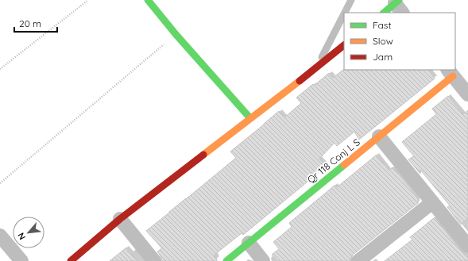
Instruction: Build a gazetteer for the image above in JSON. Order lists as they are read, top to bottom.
{
  "streets": {
    "street": ["Qr 118 Conj L S"]
  },
  "legend": ["Fast", "Slow", "Jam"],
  "scale_bar": "20 m",
  "north": "bottom left"
}
